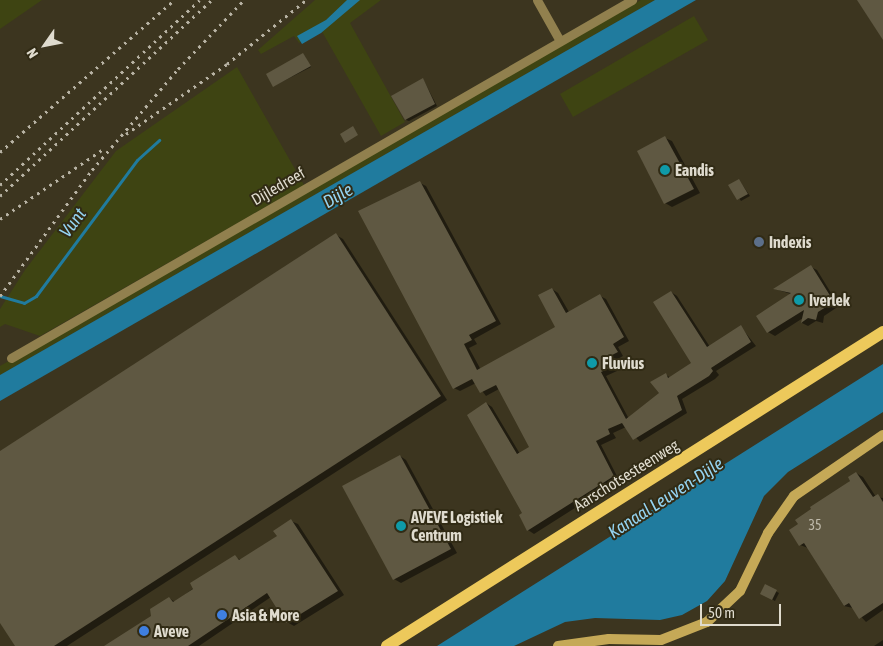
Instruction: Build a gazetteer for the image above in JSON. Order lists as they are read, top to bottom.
{
  "streets": {
    "main road": ["Aarschotsesteenweg"],
    "street": ["Dijledreef"]
  },
  "water": ["Dijle", "Vunt", "Kanaal Leuven-Dijle"],
  "places": [
    "Eandis",
    "Indexis",
    "Iverlek",
    "Fluvius",
    "AVEVE Logistiek Centrum",
    "Asia & More",
    "Aveve"
  ],
  "house_numbers": ["35"],
  "scale_bar": "50 m",
  "north": "bottom left"
}
